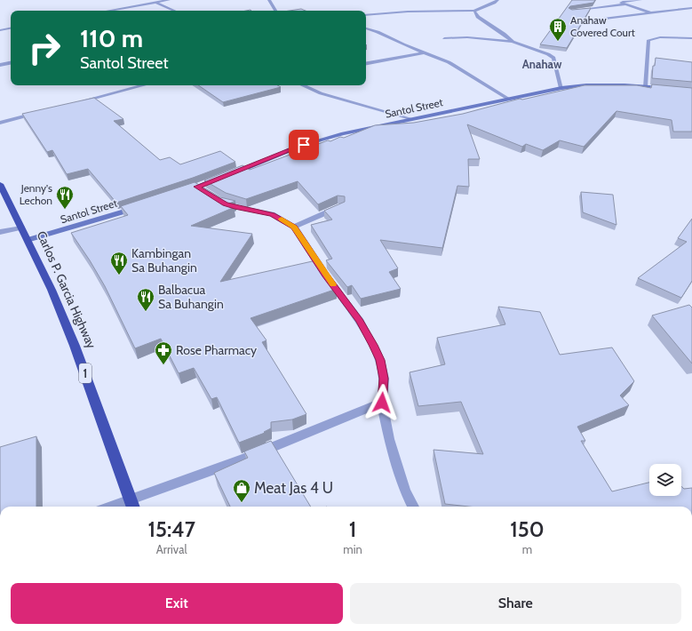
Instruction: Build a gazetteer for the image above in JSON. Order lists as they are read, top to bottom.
{
  "streets": {
    "highway": ["Carlos P. Garcia Highway", "1"],
    "main road": ["Santol Street"]
  },
  "crossings": [
    ["Santol Street", "Carlos P. Garcia Highway"]
  ],
  "districts": ["Anahaw"],
  "places": {
    "building": ["Anahaw Covered Court"],
    "restaurant": ["Jenny's Lechon", "Kambingan Sa Buhangin", "Balbacua Sa Buhangin"],
    "pharmacy": ["Rose Pharmacy"],
    "shop": ["Meat Jas 4 U"]
  },
  "page": {
    "turn": ["110 m", "Santol Street"],
    "eta": [
      "15:47",
      "Arrival",
      "1",
      "min",
      "150",
      "m"
    ],
    "buttons": ["Exit", "Share"]
  }
}
